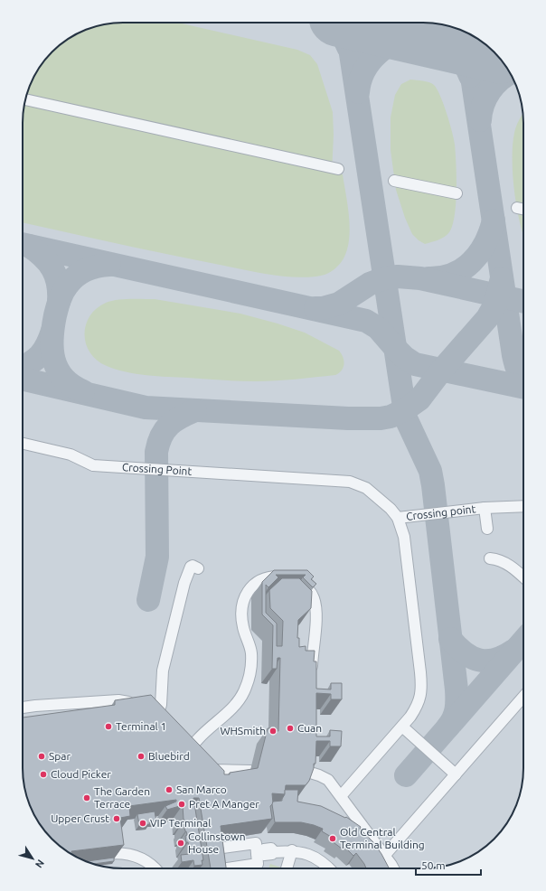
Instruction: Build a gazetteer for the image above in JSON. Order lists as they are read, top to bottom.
{
  "streets": {
    "street": ["Crossing Point", "Crossing point"]
  },
  "crossings": [
    ["Crossing Point", "Crossing point"]
  ],
  "places": [
    "Terminal 1",
    "Cuan",
    "WHSmith",
    "Spar",
    "Bluebird",
    "Cloud Picker",
    "San Marco",
    "The Garden Terrace",
    "Pret A Manger",
    "Upper Crust",
    "VIP Terminal",
    "Old Central Terminal Building",
    "Collinstown House"
  ],
  "scale_bar": "50 m",
  "north": "bottom right"
}
